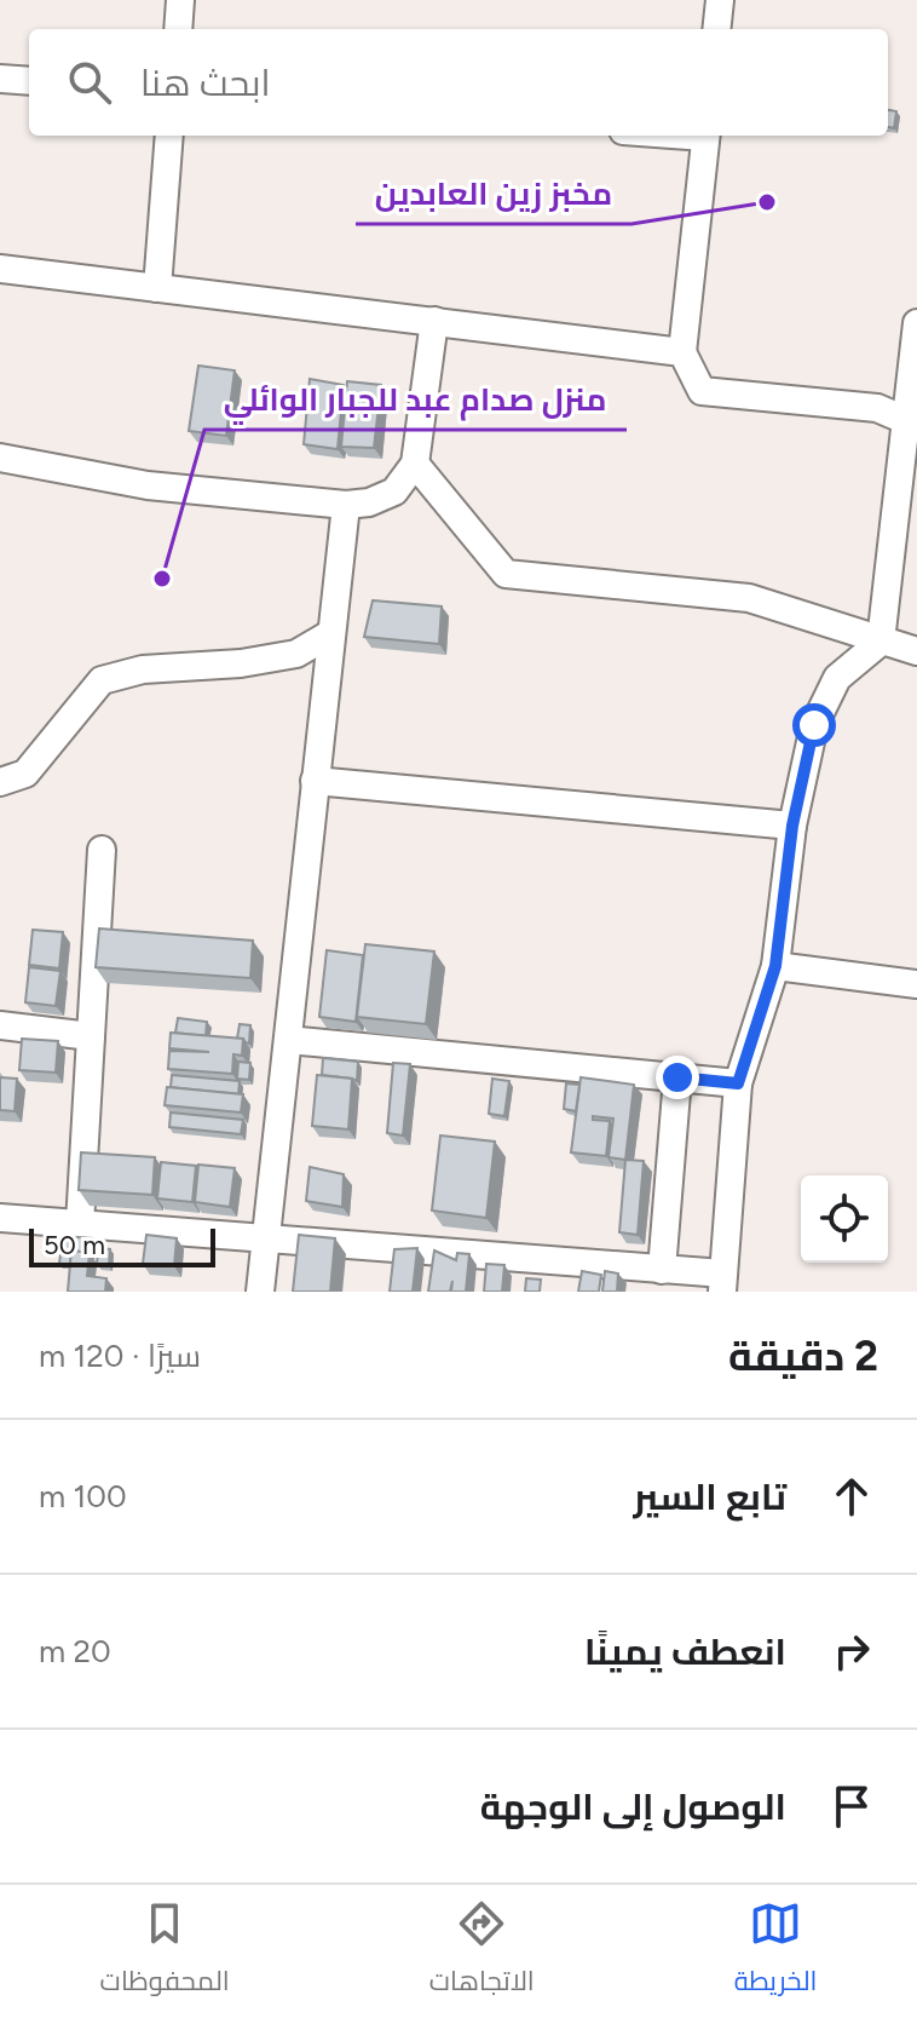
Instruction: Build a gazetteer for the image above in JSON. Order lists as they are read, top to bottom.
{
  "places": ["مخبز زين العابدين", "منزل صدام عبد للجبار الوائلي"],
  "scale_bar": "50 m",
  "page": {
    "search": "ابحث هنا",
    "scale": "50 m",
    "heading": ["2 دقيقة", "سيرًا · 120 m"],
    "list": [
      ["تابع السير", "100 m"],
      ["انعطف يمينًا", "20 m"],
      "الوصول إلى الوجهة"
    ],
    "nav": ["الخريطة", "الاتجاهات", "المحفوظات"]
  }
}
